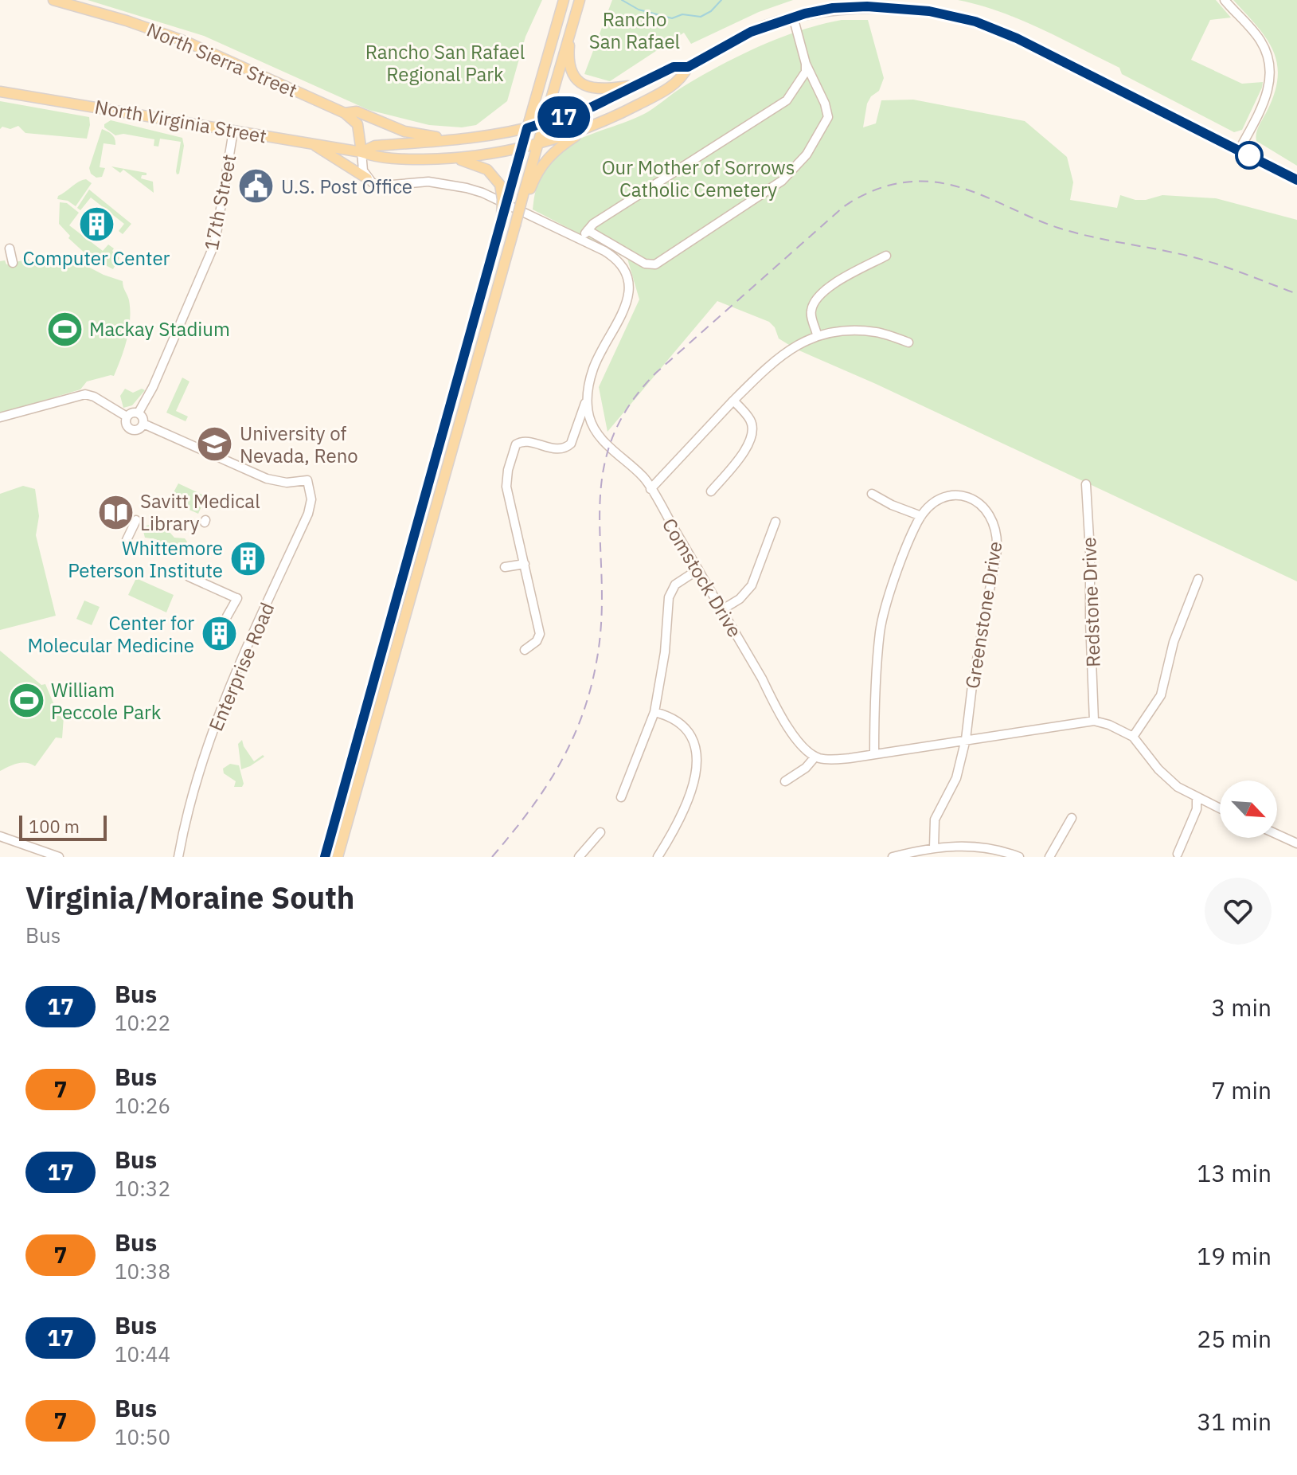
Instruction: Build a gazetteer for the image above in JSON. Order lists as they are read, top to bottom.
{
  "streets": {
    "main road": ["North Sierra Street", "North Virginia Street"],
    "street": [
      "17th Street",
      "Comstock Drive",
      "Redstone Drive",
      "Greenstone Drive",
      "Enterprise Road"
    ]
  },
  "crossings": [
    ["North Sierra Street", "North Virginia Street"],
    ["North Virginia Street", "17th Street"],
    ["17th Street", "Enterprise Road"]
  ],
  "parks": ["Rancho San Rafael", "Rancho San Rafael Regional Park", "Our Mother of Sorrows Catholic Cemetery"],
  "places": {
    "public building": ["U.S. Post Office"],
    "building": ["Computer Center", "Whittemore Peterson Institute", "Center for Molecular Medicine"],
    "sports": ["Mackay Stadium", "William Peccole Park"],
    "school or university": ["University of Nevada, Reno"],
    "library": ["Savitt Medical Library"]
  },
  "lines": ["bus line 17"],
  "scale_bar": "100 m",
  "north": "bottom right",
  "page": {
    "on_map": "17",
    "scale": "100 m",
    "heading": ["Virginia/Moraine South", "Bus"],
    "list": [
      {
        "mark": "17",
        "name": "Bus",
        "note": "10:22",
        "value": "3 min"
      },
      {
        "mark": "7",
        "name": "Bus",
        "note": "10:26",
        "value": "7 min"
      },
      {
        "mark": "17",
        "name": "Bus",
        "note": "10:32",
        "value": "13 min"
      },
      {
        "mark": "7",
        "name": "Bus",
        "note": "10:38",
        "value": "19 min"
      },
      {
        "mark": "17",
        "name": "Bus",
        "note": "10:44",
        "value": "25 min"
      },
      {
        "mark": "7",
        "name": "Bus",
        "note": "10:50",
        "value": "31 min"
      }
    ]
  }
}
